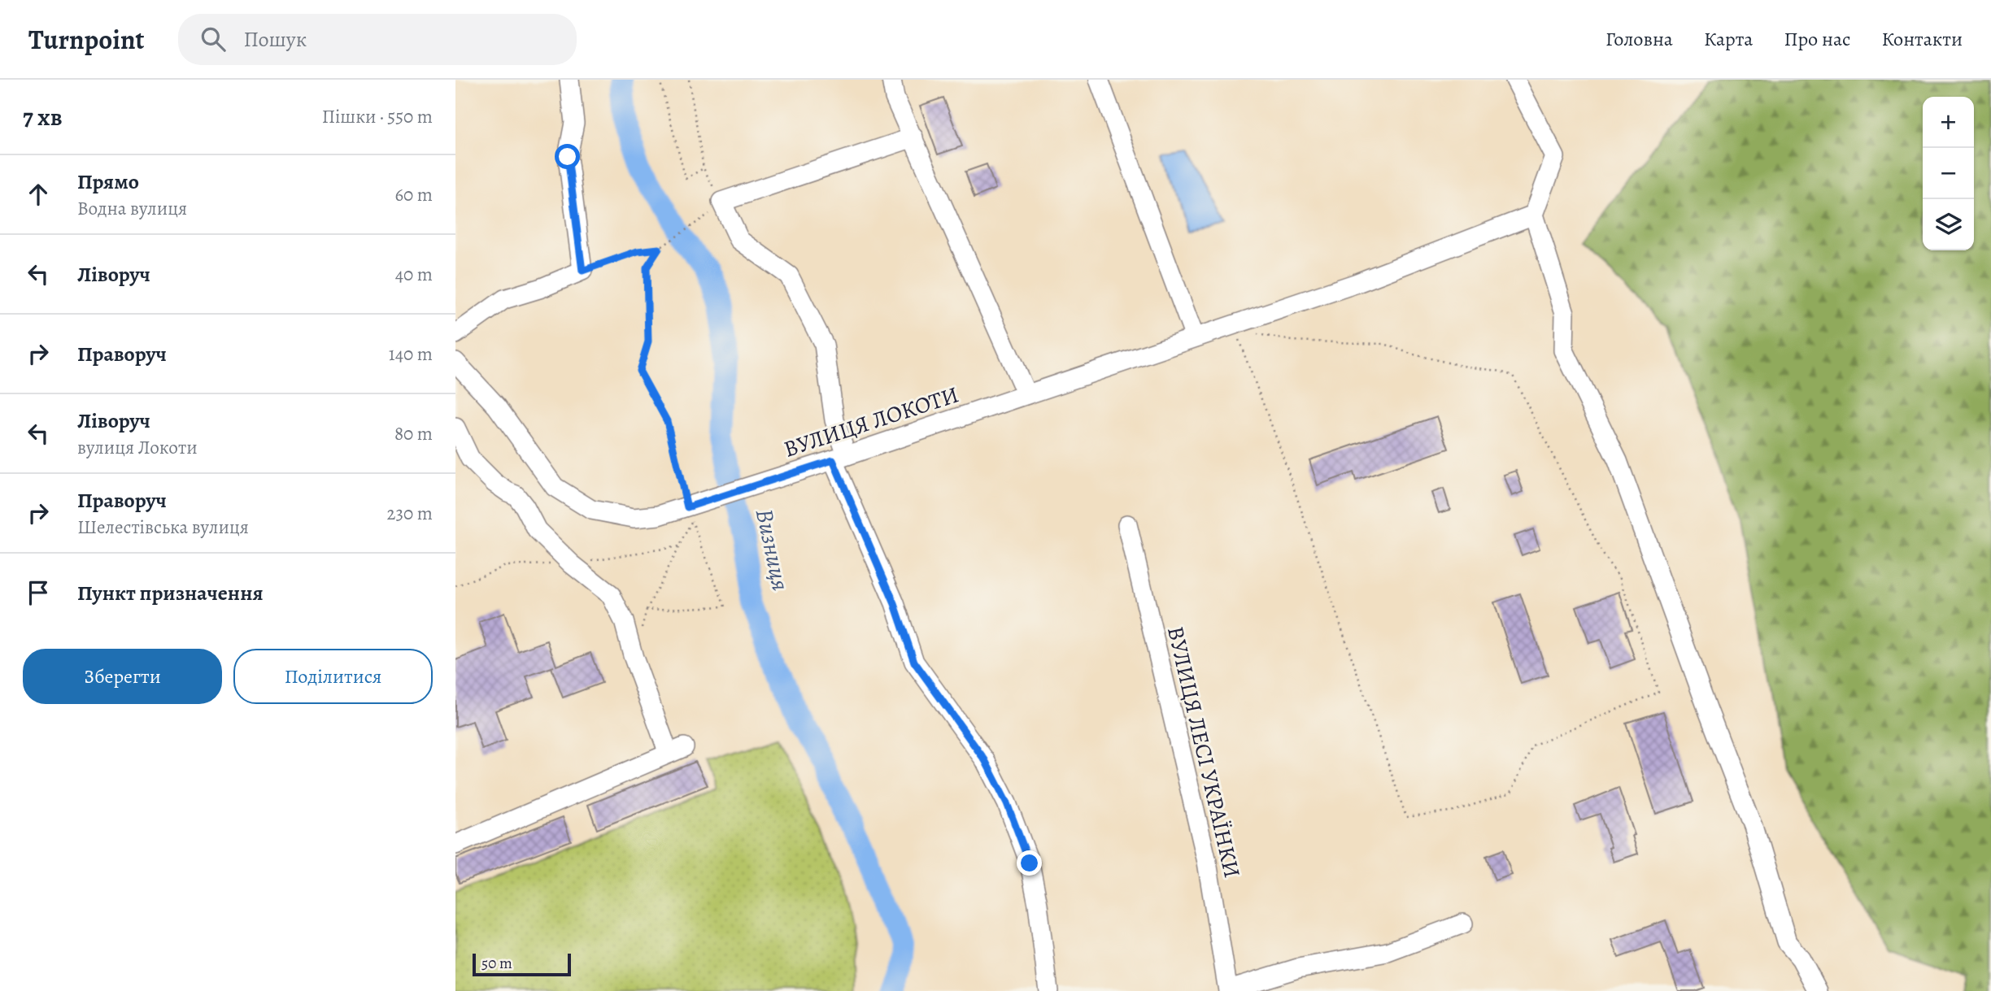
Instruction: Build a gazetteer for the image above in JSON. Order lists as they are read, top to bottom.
{
  "streets": {
    "street": ["ВУЛИЦЯ ЛОКОТИ", "ВУЛИЦЯ ЛЕСІ УКРАЇНКИ"]
  },
  "water": ["Визниця"],
  "scale_bar": "50 m",
  "page": {
    "header": "Turnpoint",
    "search": "Пошук",
    "nav": [
      "Головна",
      "Карта",
      "Про нас",
      "Контакти"
    ],
    "heading": ["7 хв", "Пішки · 550 m"],
    "map_buttons": ["+", "−"],
    "list": [
      ["Прямо", "Водна вулиця", "60 m"],
      ["Ліворуч", "40 m"],
      ["Праворуч", "140 m"],
      ["Ліворуч", "вулиця Локоти", "80 m"],
      ["Праворуч", "Шелестівська вулиця", "230 m"],
      "Пункт призначення"
    ],
    "buttons": ["Зберегти", "Поділитися"],
    "scale": "50 m"
  }
}
